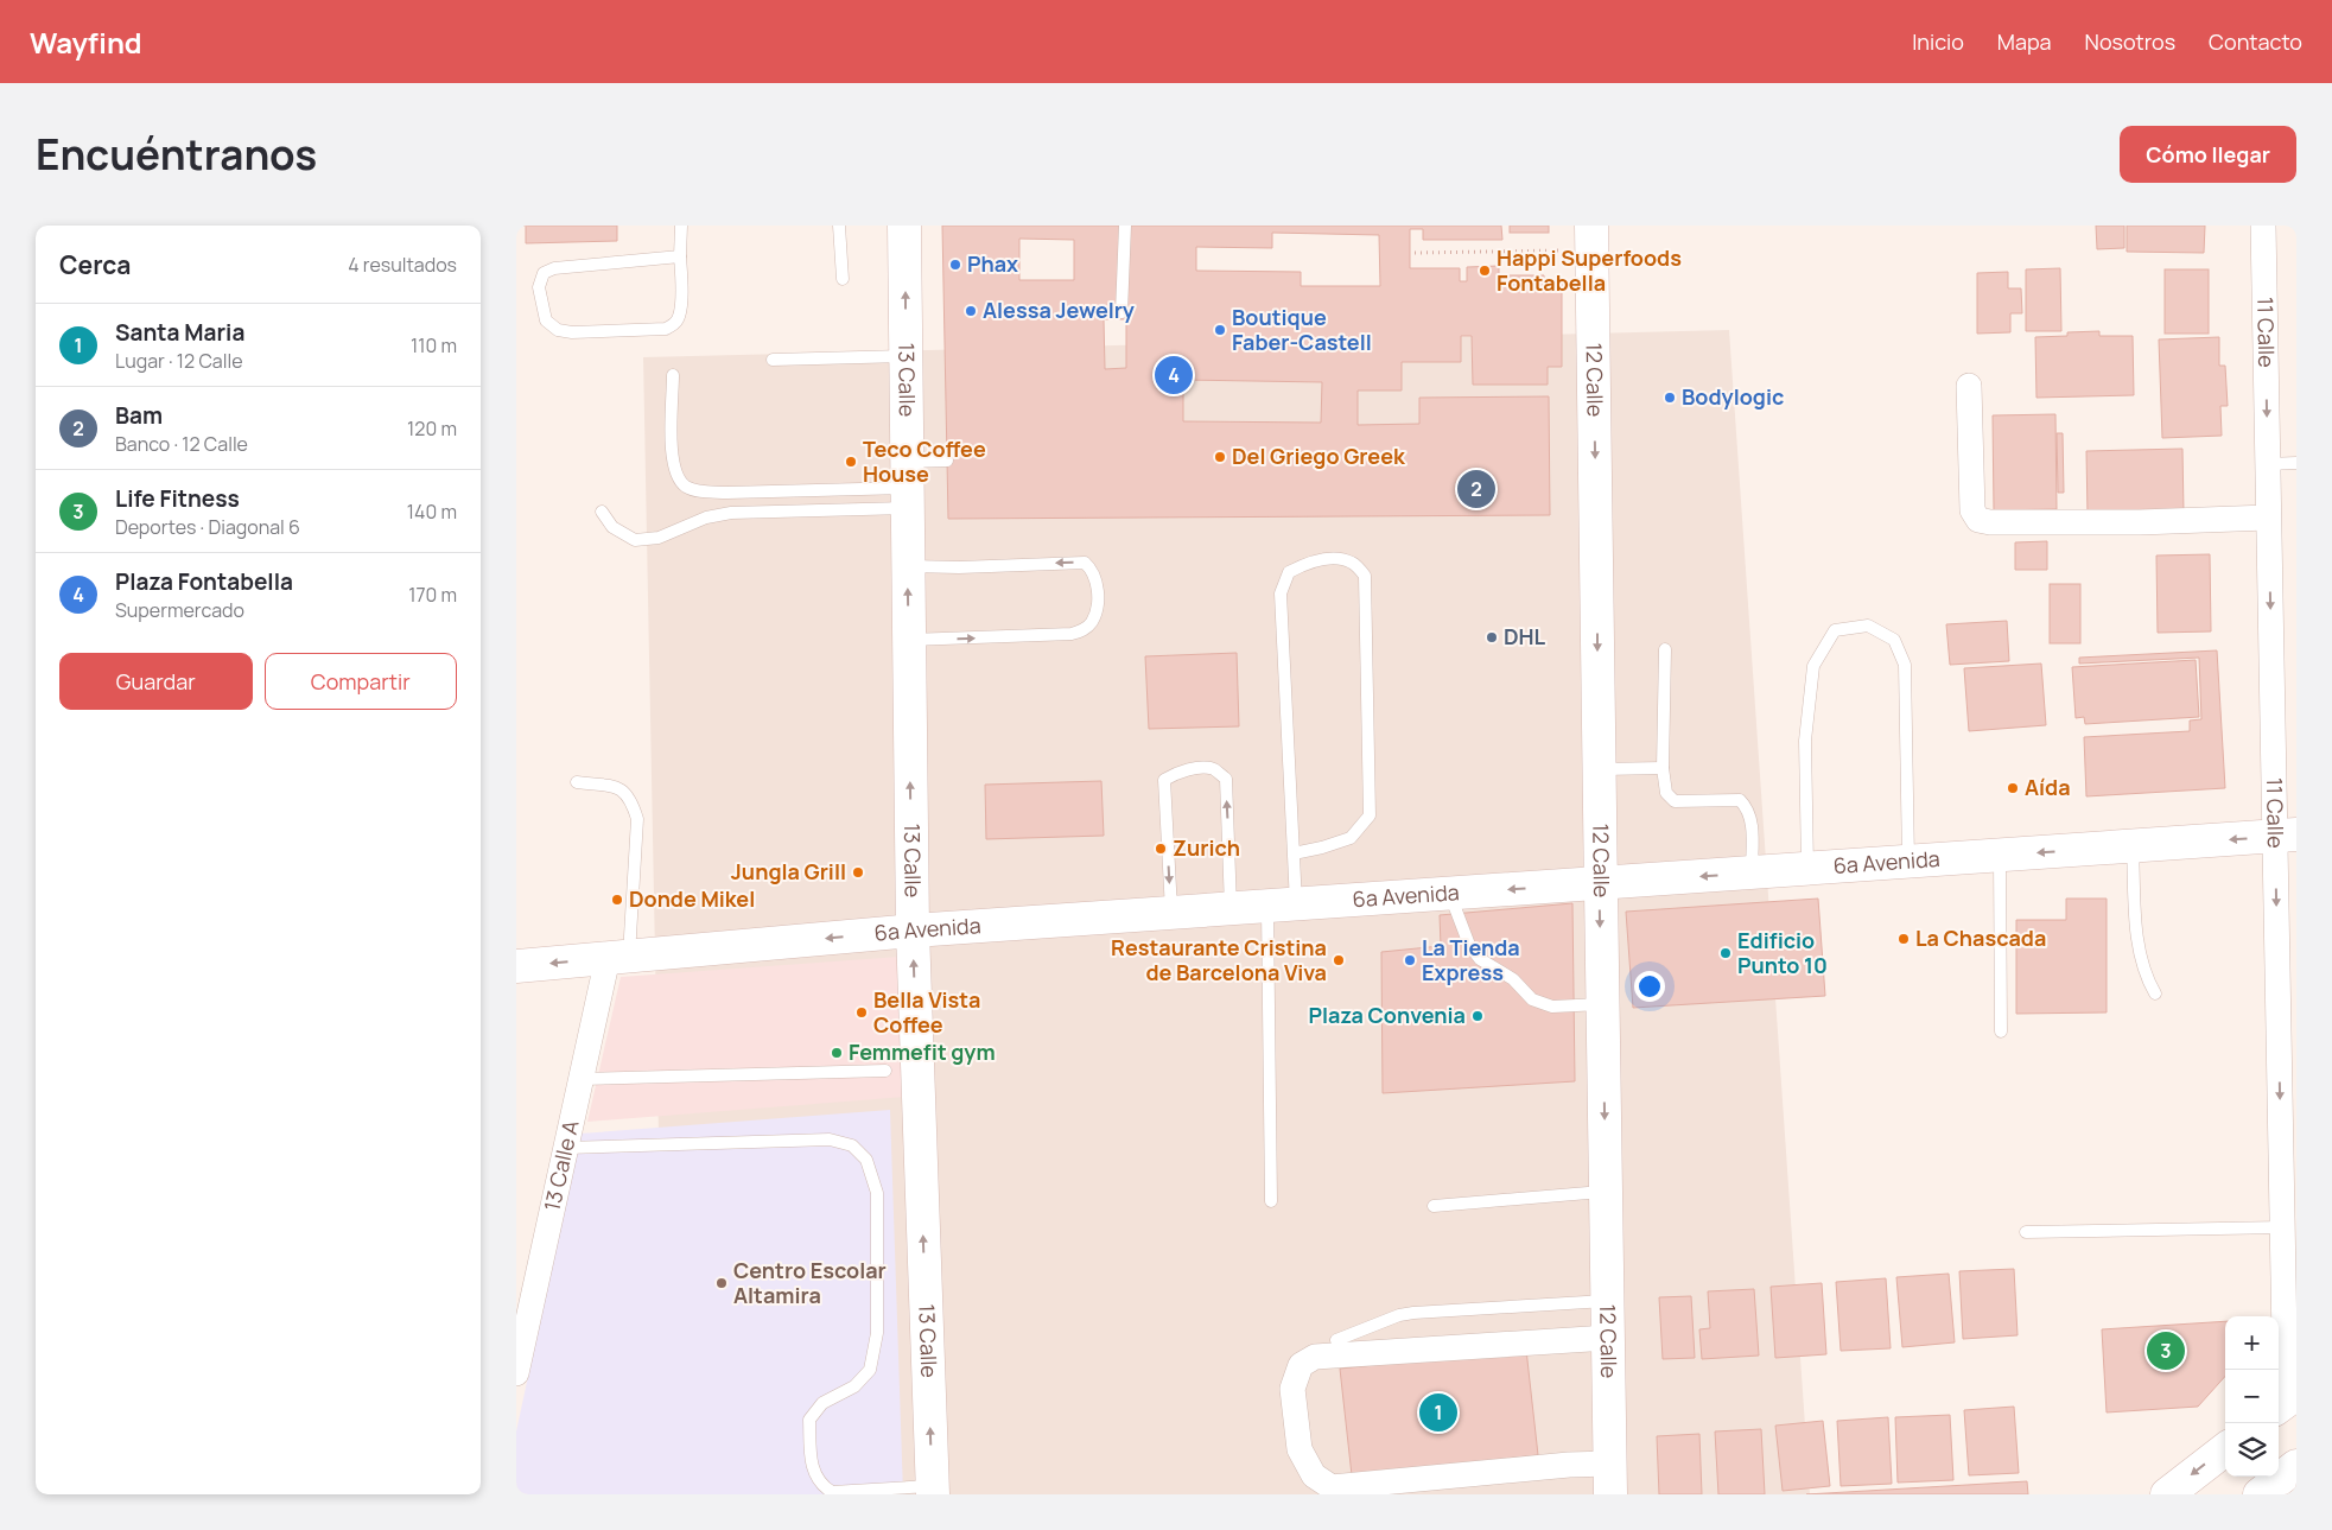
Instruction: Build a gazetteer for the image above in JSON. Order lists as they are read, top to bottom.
{
  "streets": {
    "street": [
      "11 Calle",
      "13 Calle",
      "12 Calle",
      "6a Avenida",
      "13 Calle A"
    ]
  },
  "crossings": [
    ["11 Calle", "6a Avenida"],
    ["13 Calle", "6a Avenida"],
    ["12 Calle", "6a Avenida"],
    ["6a Avenida", "13 Calle A"]
  ],
  "one_way": [
    "11 Calle",
    "13 Calle",
    "12 Calle",
    "6a Avenida"
  ],
  "places": [
    "Phax",
    "Happi Superfoods Fontabella",
    "Alessa Jewelry",
    "Boutique Faber-Castell",
    "Bodylogic",
    "Del Griego Greek",
    "Teco Coffee House",
    "DHL",
    "Aída",
    "Zurich",
    "Jungla Grill",
    "Donde Mikel",
    "La Chascada",
    "Edificio Punto 10",
    "Restaurante Cristina de Barcelona Viva",
    "La Tienda Express",
    "Bella Vista Coffee",
    "Plaza Convenia",
    "Femmefit gym",
    "Centro Escolar Altamira"
  ],
  "page": {
    "header": "Wayfind",
    "nav": [
      "Inicio",
      "Mapa",
      "Nosotros",
      "Contacto"
    ],
    "title": "Encuéntranos",
    "buttons": [
      "Cómo llegar",
      ["Guardar", "Compartir"]
    ],
    "heading": ["Cerca", "4 resultados"],
    "list": [
      {
        "mark": "1",
        "name": "Santa Maria",
        "note": "Lugar · 12 Calle",
        "value": "110 m"
      },
      {
        "mark": "2",
        "name": "Bam",
        "note": "Banco · 12 Calle",
        "value": "120 m"
      },
      {
        "mark": "3",
        "name": "Life Fitness",
        "note": "Deportes · Diagonal 6",
        "value": "140 m"
      },
      {
        "mark": "4",
        "name": "Plaza Fontabella",
        "note": "Supermercado",
        "value": "170 m"
      }
    ],
    "pins": [
      "4",
      "2",
      "3",
      "1"
    ],
    "map_buttons": ["+", "−"]
  }
}
